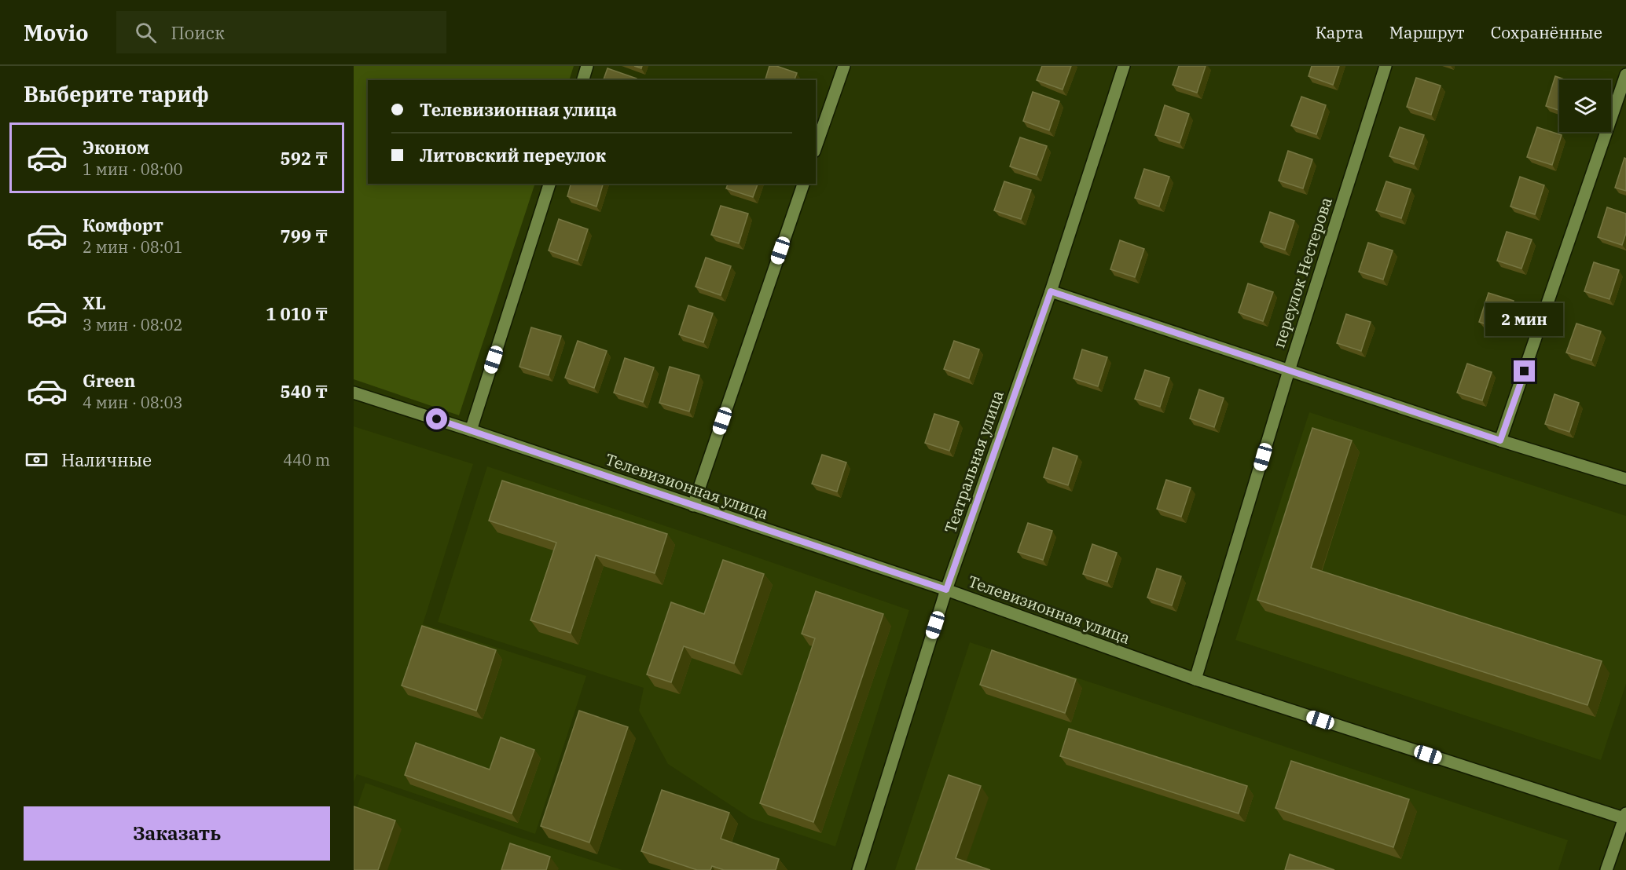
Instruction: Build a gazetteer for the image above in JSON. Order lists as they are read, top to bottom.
{
  "streets": {
    "street": ["переулок Нестерова", "Театральная улица", "Телевизионная улица"]
  },
  "crossings": [
    ["переулок Нестерова", "Телевизионная улица"],
    ["Театральная улица", "Телевизионная улица"]
  ],
  "page": {
    "header": "Movio",
    "search": "Поиск",
    "nav": ["Карта", "Маршрут", "Сохранённые"],
    "heading": "Выберите тариф",
    "banner": ["Телевизионная улица", "Литовский переулок"],
    "list": [
      {
        "name": "Эконом",
        "note": "1 мин · 08:00",
        "value": "592 ₸"
      },
      {
        "name": "Комфорт",
        "note": "2 мин · 08:01",
        "value": "799 ₸"
      },
      {
        "name": "XL",
        "note": "3 мин · 08:02",
        "value": "1 010 ₸"
      },
      {
        "name": "Green",
        "note": "4 мин · 08:03",
        "value": "540 ₸"
      }
    ],
    "bubble": "2 мин",
    "pay": ["Наличные", "440 m"],
    "buttons": "Заказать"
  }
}
